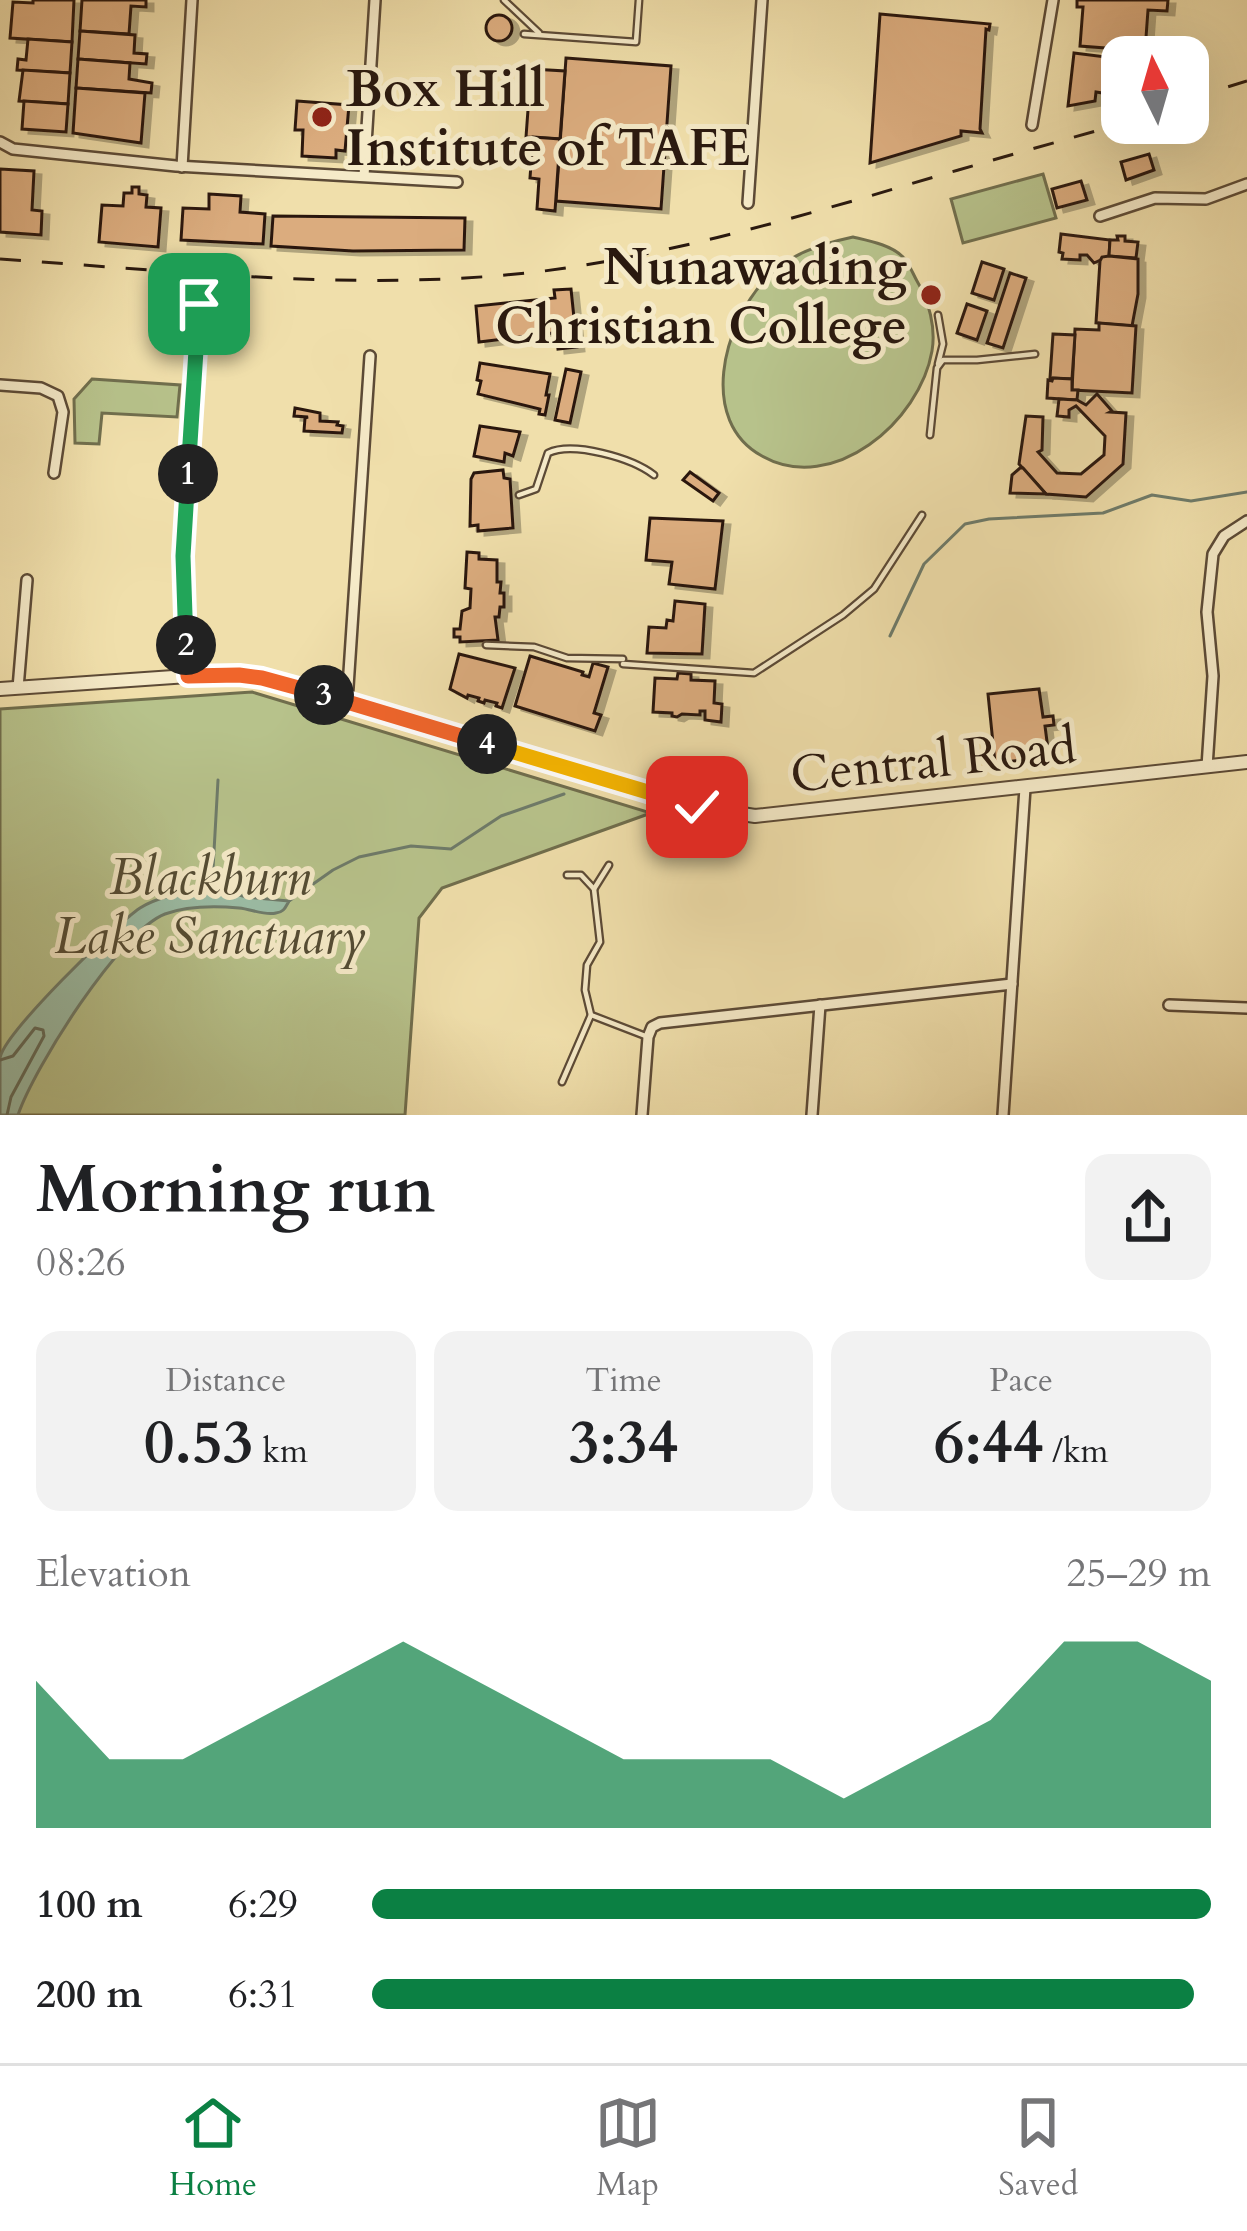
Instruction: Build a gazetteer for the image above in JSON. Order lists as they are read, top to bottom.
{
  "streets": {
    "street": ["Central Road"]
  },
  "parks": ["Blackburn Lake Sanctuary"],
  "places": ["Box Hill Institute of TAFE", "Nunawading Christian College"],
  "north": "top",
  "page": {
    "pins": [
      "1",
      "2",
      "3",
      "4"
    ],
    "heading": ["Morning run", "08:26"],
    "stats": [
      ["Distance", "0.53 km"],
      ["Time", "3:34"],
      ["Pace", "6:44 /km"]
    ],
    "chart": ["Elevation", "25–29 m"],
    "list": [
      {
        "name": "100 m",
        "note": "6:29"
      },
      {
        "name": "200 m",
        "note": "6:31"
      }
    ],
    "tabs": ["Home", "Map", "Saved"]
  }
}
